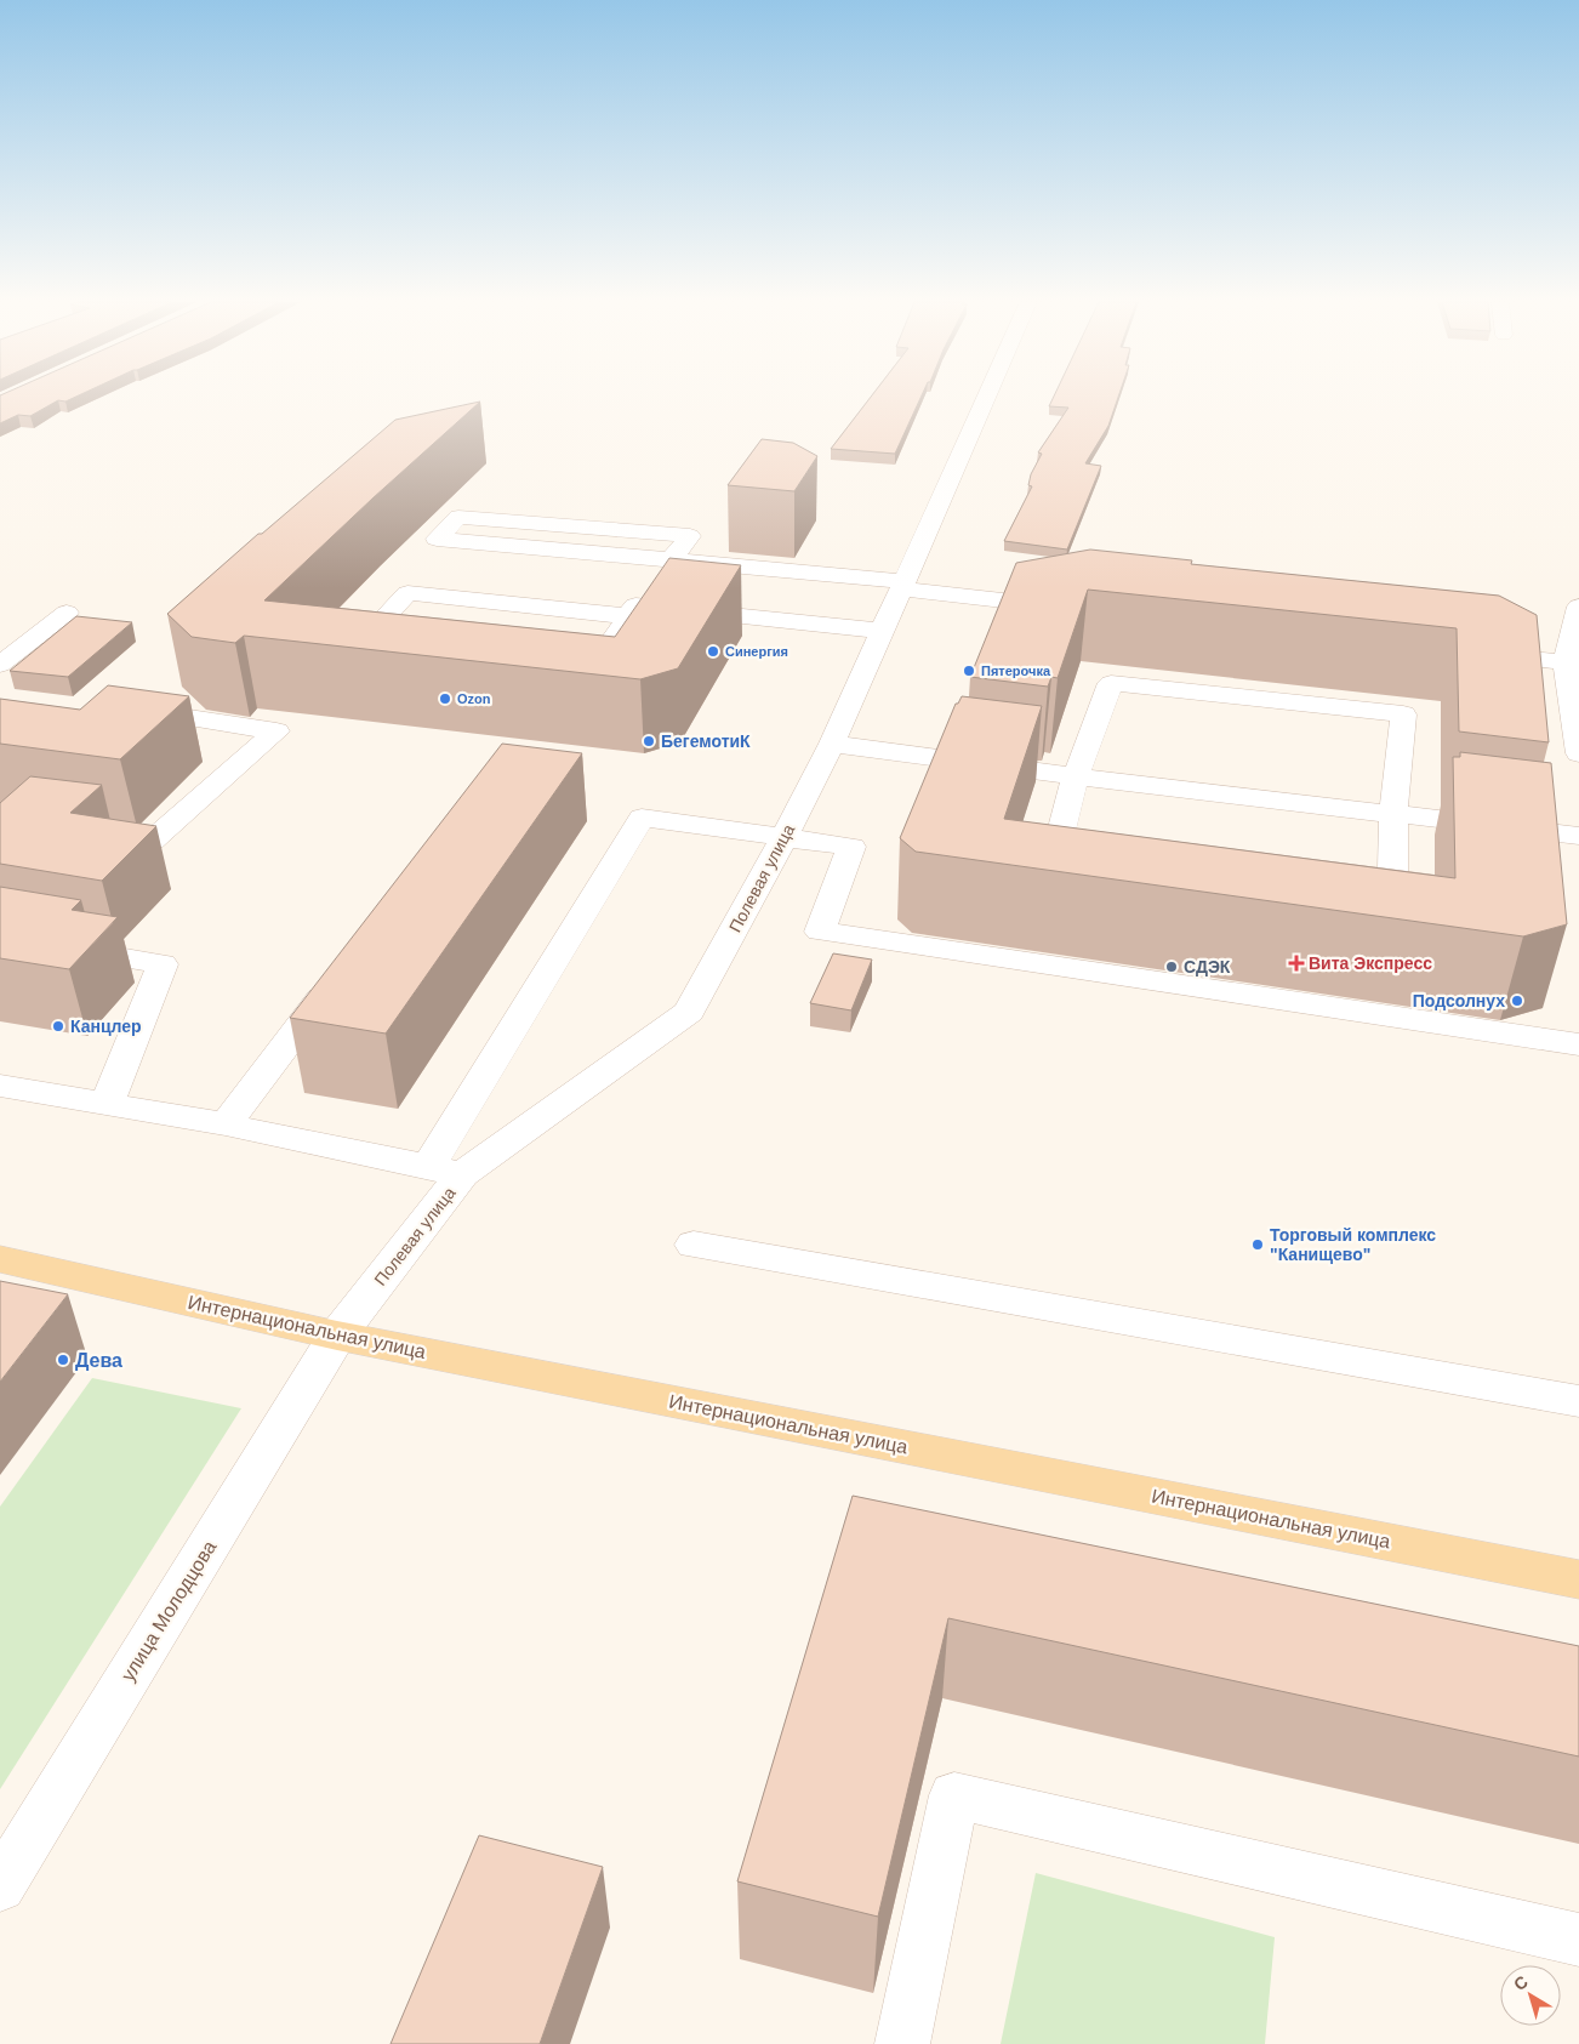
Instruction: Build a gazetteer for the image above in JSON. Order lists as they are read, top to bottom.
{
  "streets": {
    "main road": ["Интернациональная улица"],
    "street": ["Полевая улица", "улица Молодцова"]
  },
  "crossings": [
    ["Полевая улица", "Интернациональная улица"],
    ["Полевая улица", "улица Молодцова"],
    ["Интернациональная улица", "улица Молодцова"]
  ],
  "places": {
    "other": [
      "Синергия",
      "Пятерочка",
      "Ozon",
      "БегемотиК",
      "СДЭК",
      "Подсолнух",
      "Канцлер",
      "Торговый комплекс \"Канищево\"",
      "Дева"
    ],
    "health": ["Вита Экспресс"]
  },
  "north": "top left"
}
